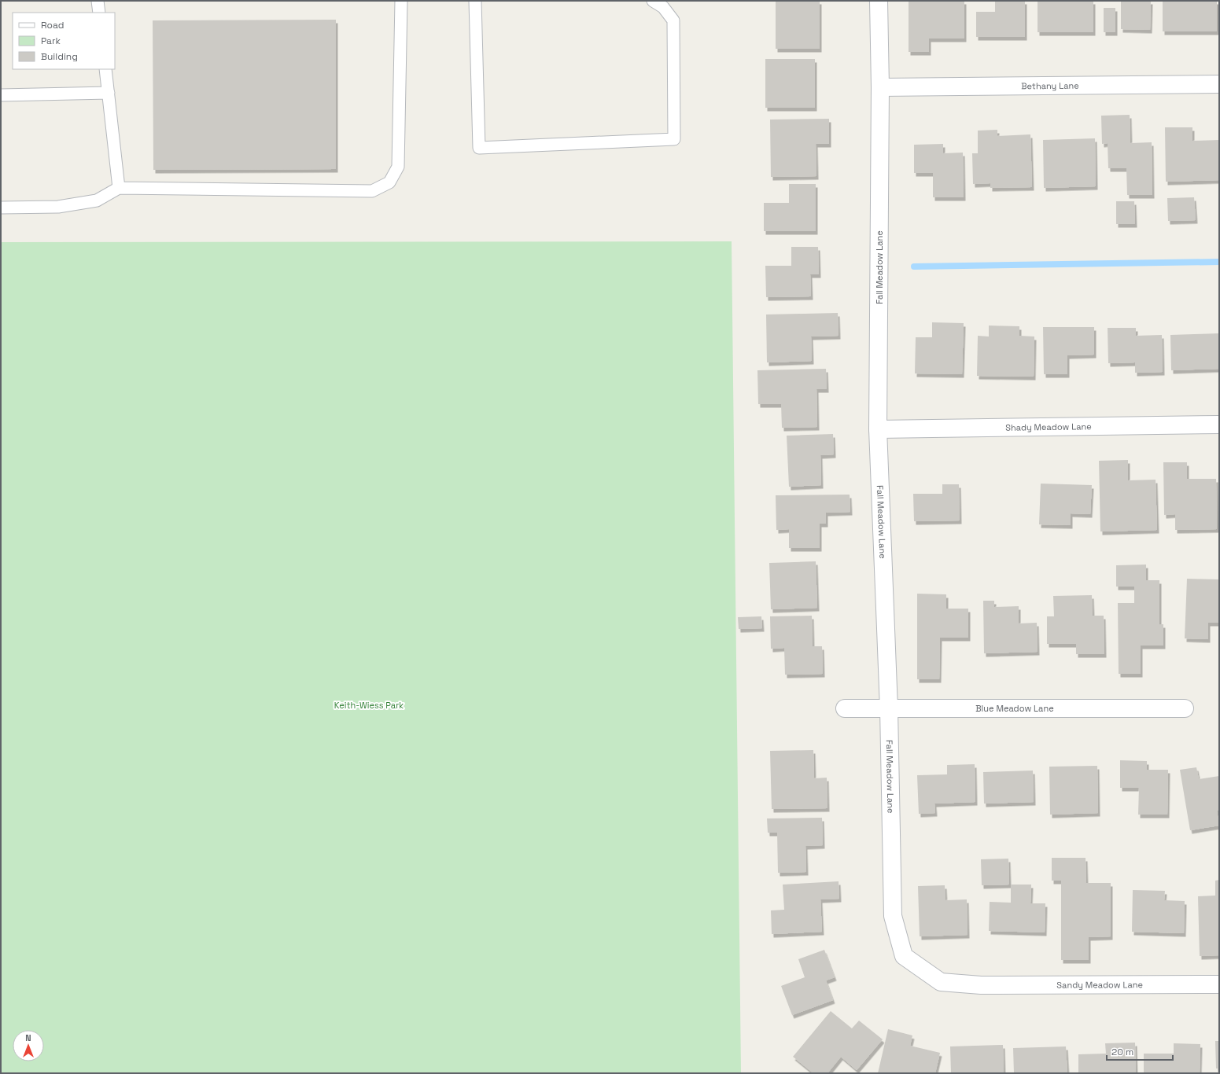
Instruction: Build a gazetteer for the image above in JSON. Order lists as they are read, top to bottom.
{
  "streets": {
    "street": [
      "Bethany Lane",
      "Fall Meadow Lane",
      "Shady Meadow Lane",
      "Blue Meadow Lane",
      "Sandy Meadow Lane"
    ]
  },
  "crossings": [
    ["Bethany Lane", "Fall Meadow Lane"],
    ["Fall Meadow Lane", "Shady Meadow Lane"],
    ["Fall Meadow Lane", "Blue Meadow Lane"],
    ["Fall Meadow Lane", "Sandy Meadow Lane"]
  ],
  "parks": ["Keith-Wiess Park"],
  "legend": ["Road", "Park", "Building"],
  "scale_bar": "20 m",
  "north": "top"
}
